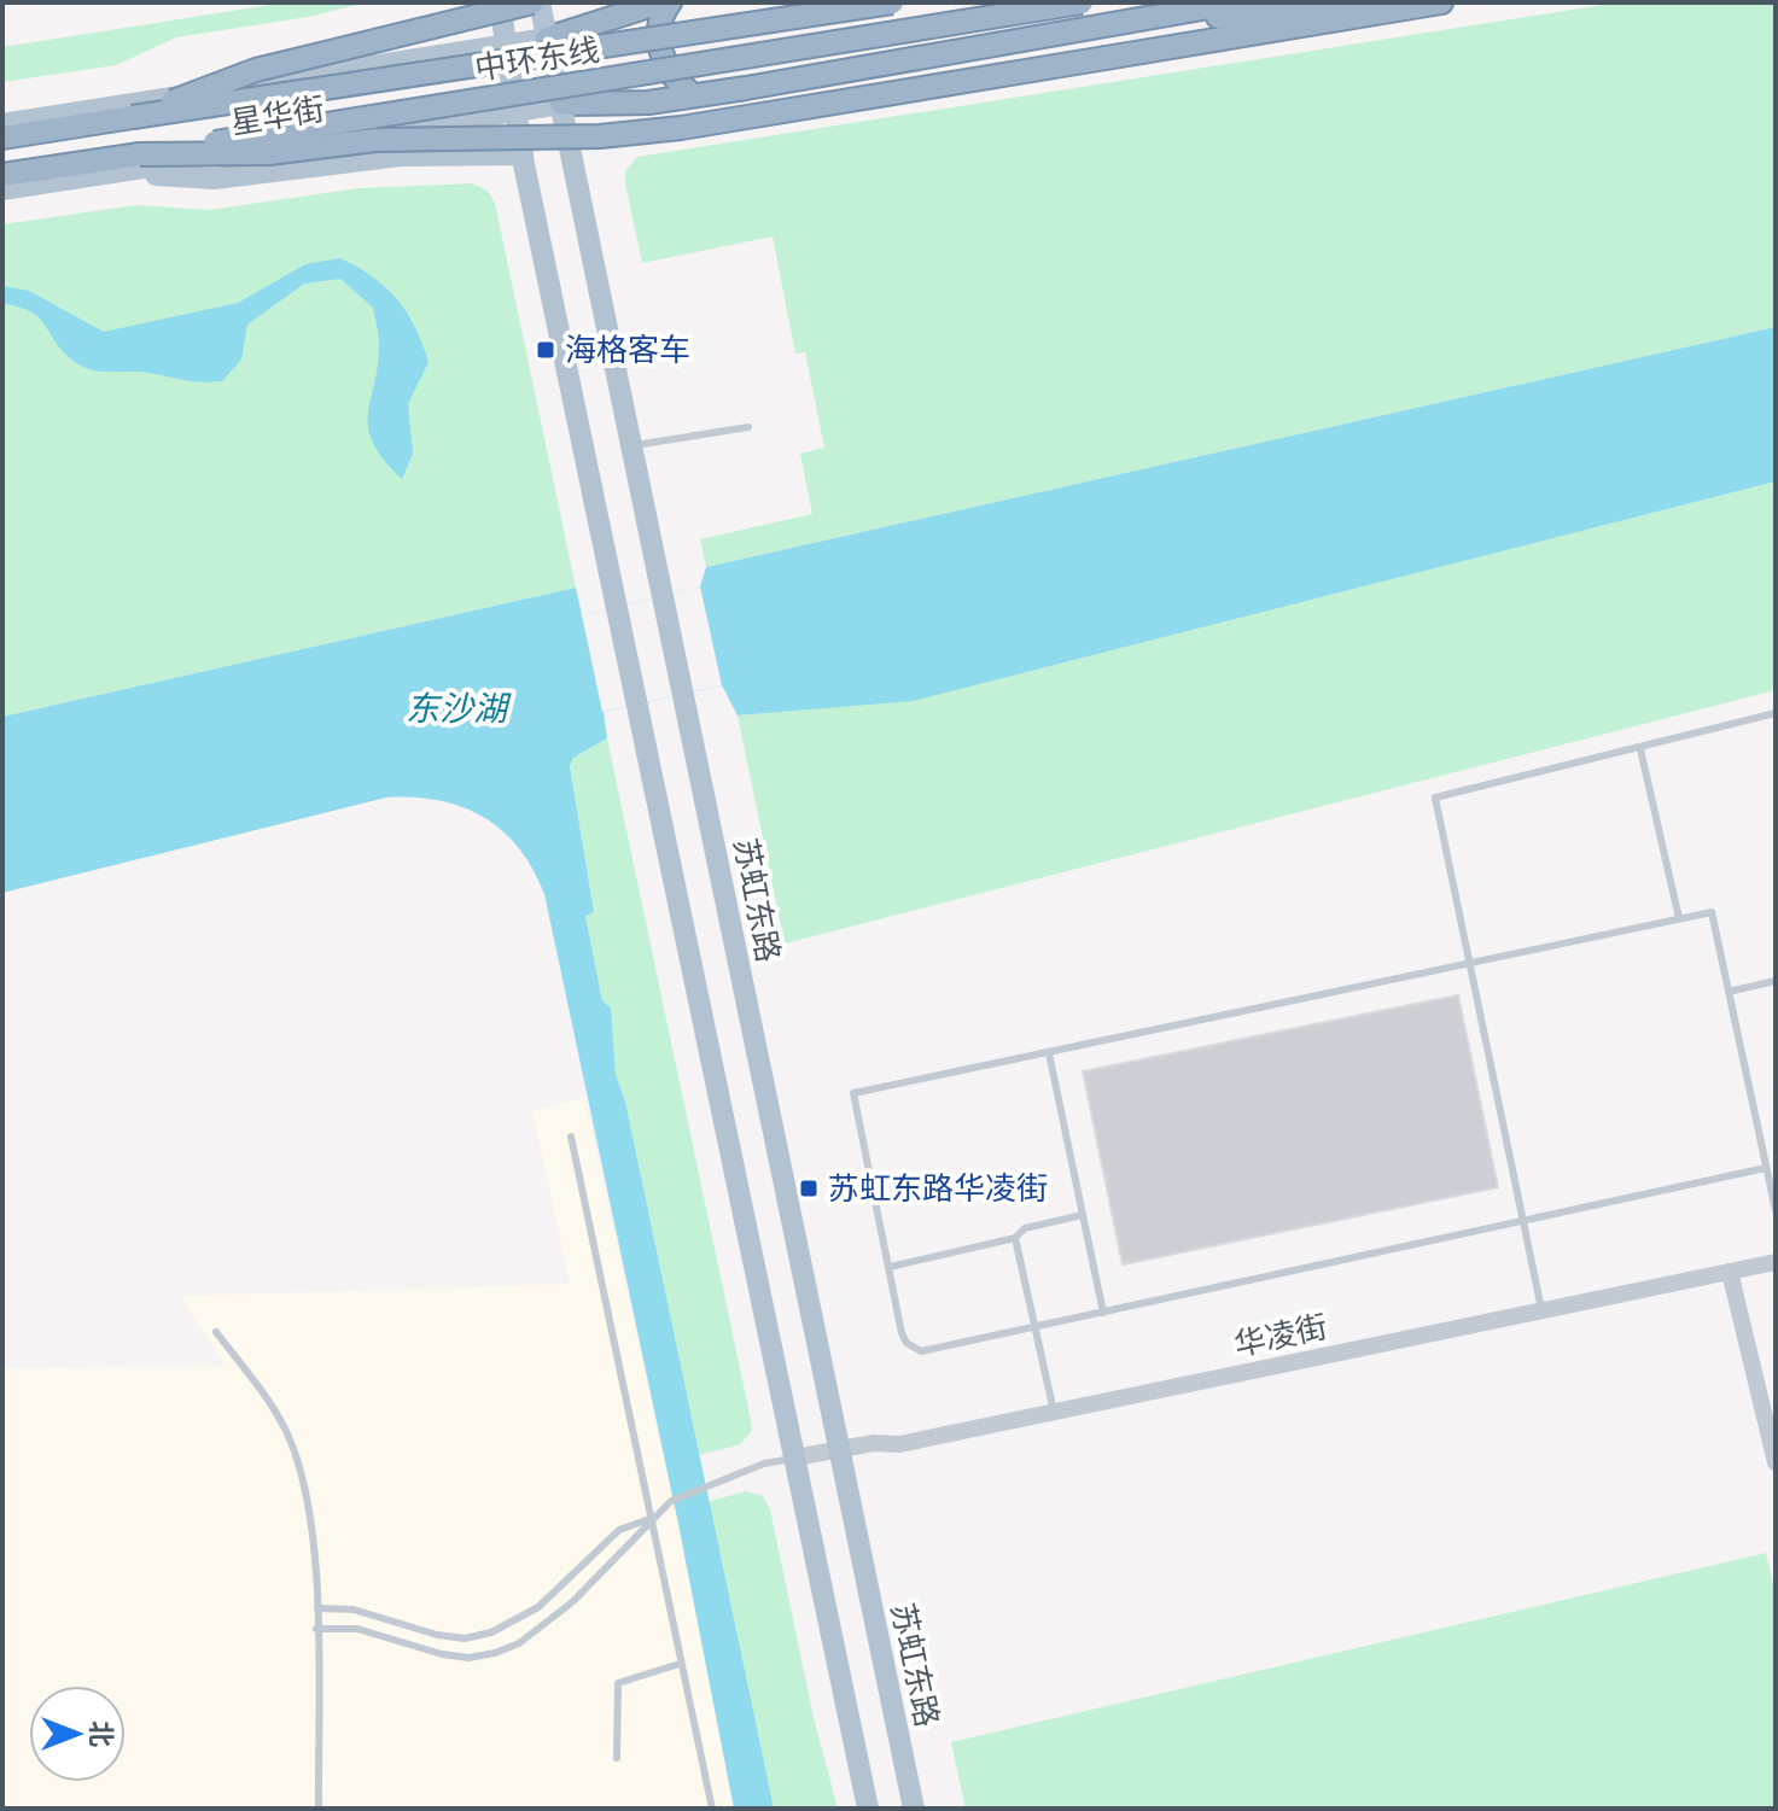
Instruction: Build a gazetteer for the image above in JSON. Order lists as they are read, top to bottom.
{
  "streets": {
    "highway": ["中环东线"],
    "main road": ["星华街", "苏虹东路"],
    "street": ["华凌街"]
  },
  "crossings": [
    ["星华街", "苏虹东路"],
    ["苏虹东路", "华凌街"]
  ],
  "water": ["东沙湖"],
  "places": {
    "transit": ["海格客车", "苏虹东路华凌街"]
  },
  "north": "right"
}
